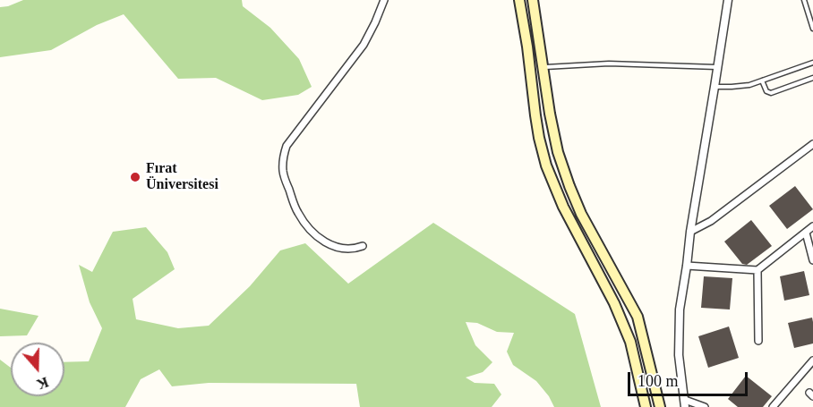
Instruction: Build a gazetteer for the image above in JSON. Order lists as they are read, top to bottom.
{
  "places": ["Fırat Üniversitesi"],
  "scale_bar": "100 m",
  "north": "bottom"
}
